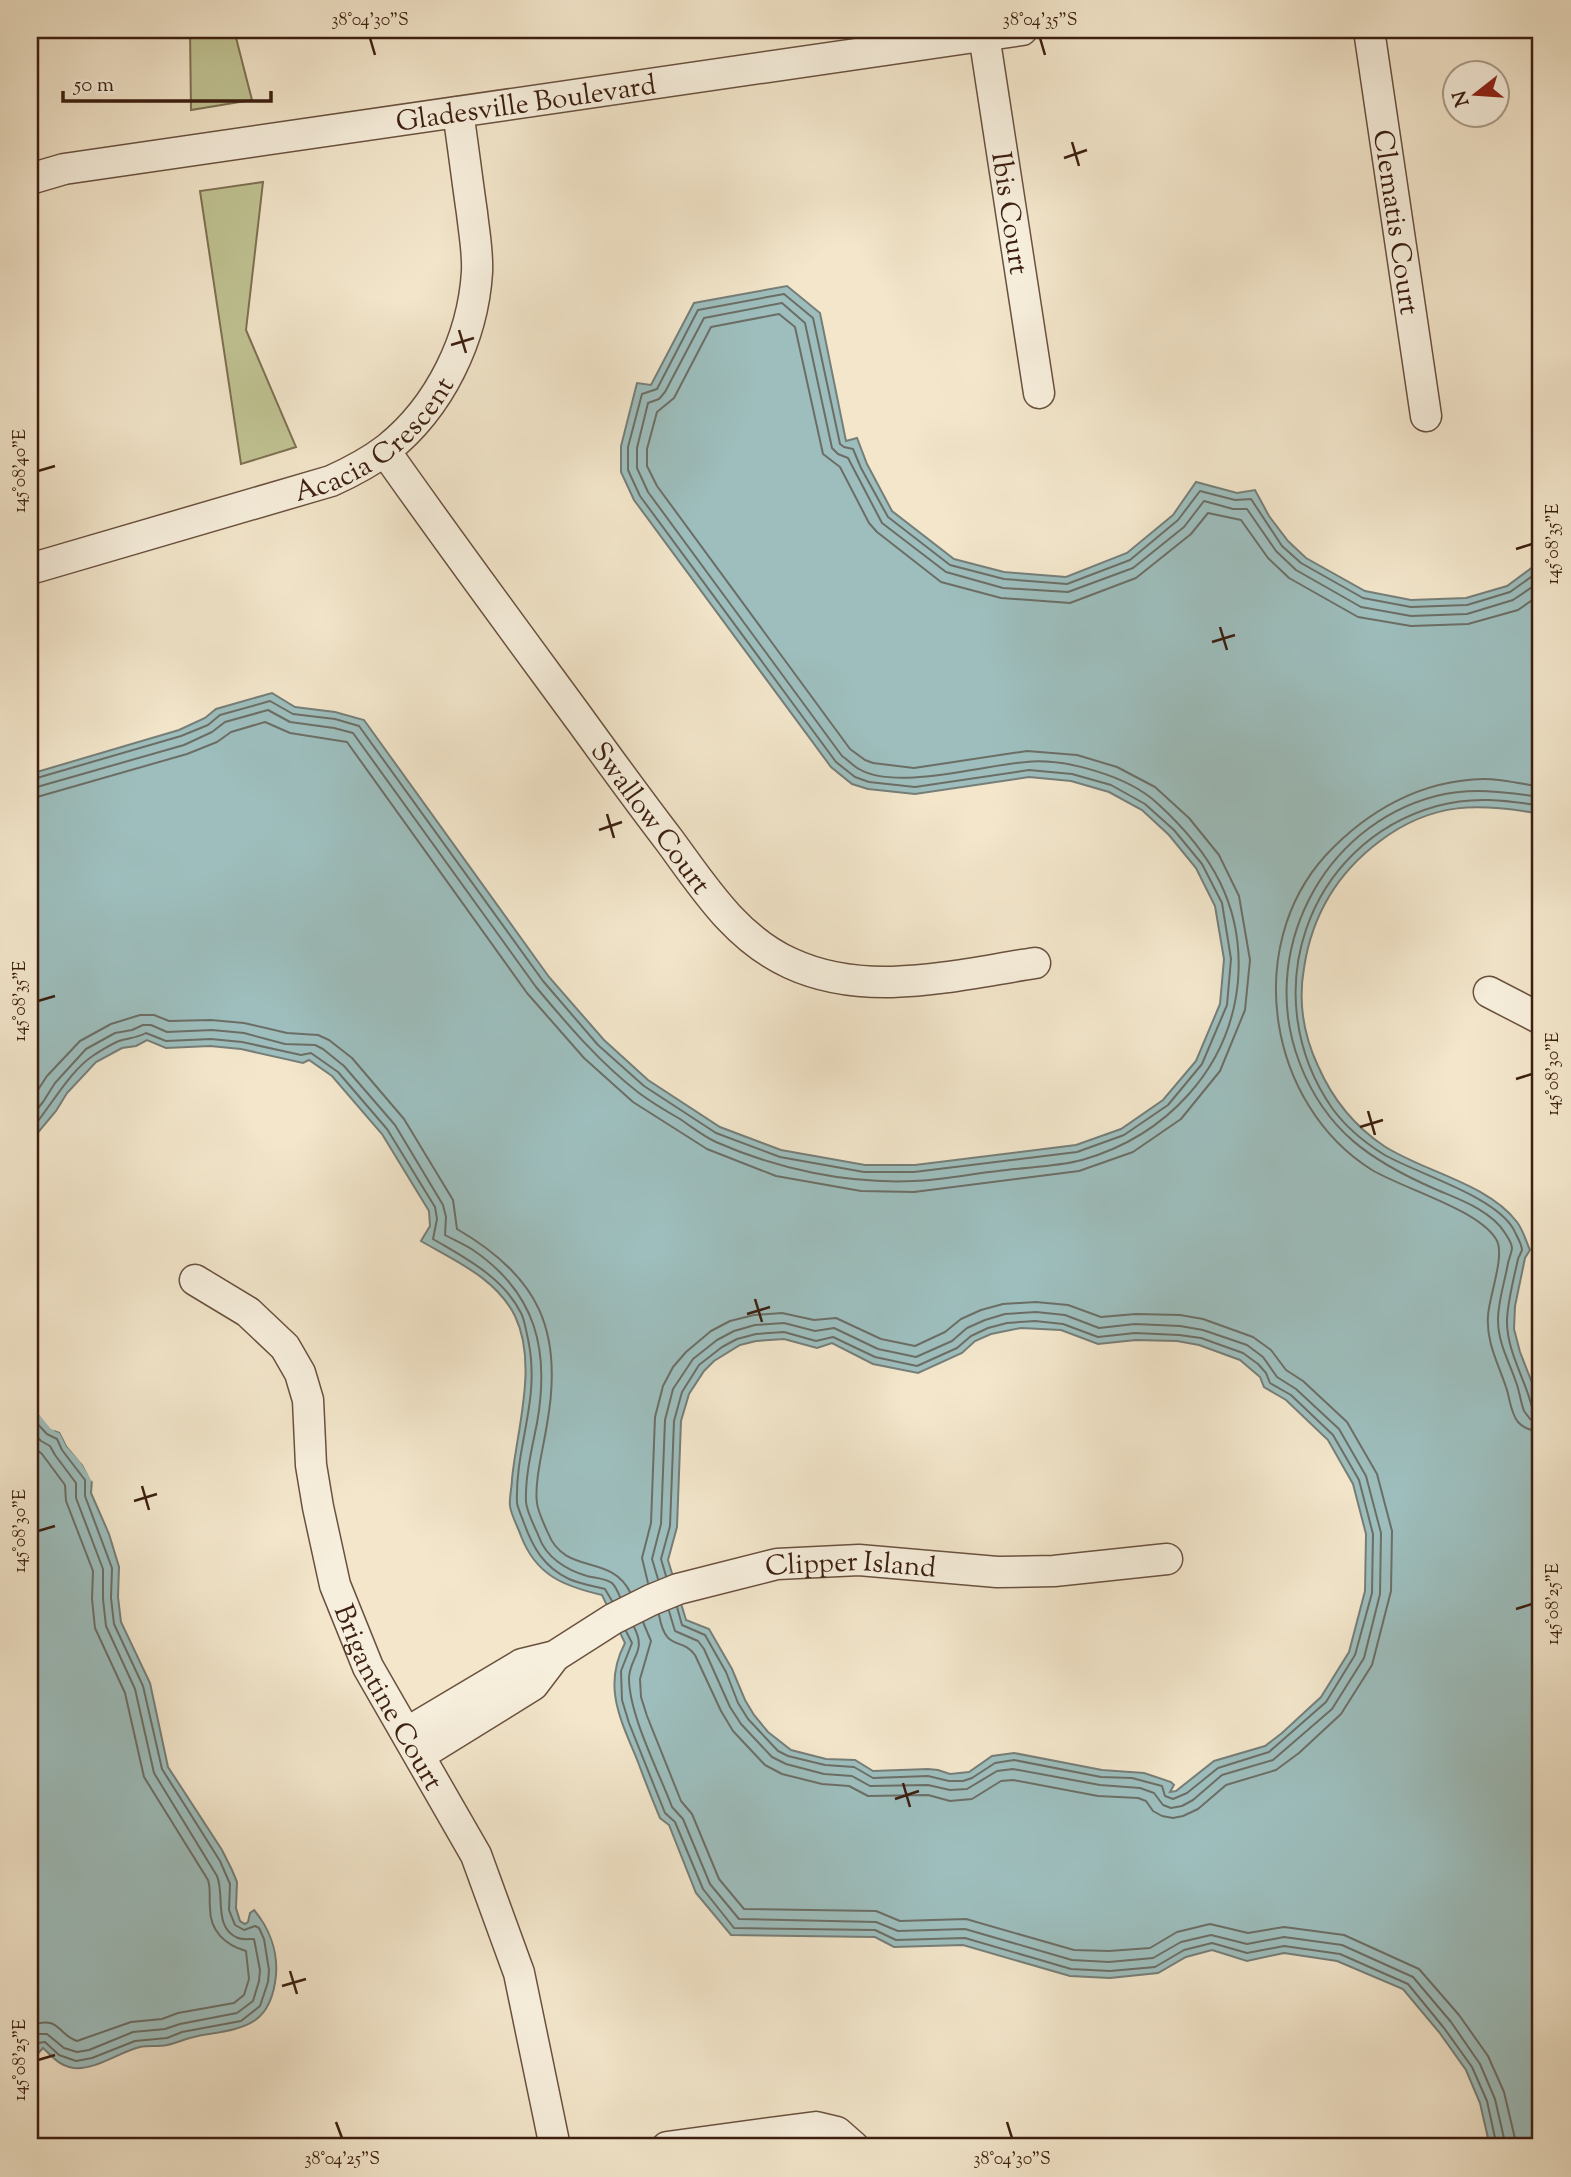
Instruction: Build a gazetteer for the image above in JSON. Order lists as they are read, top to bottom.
{
  "streets": {
    "street": [
      "Gladesville Boulevard",
      "Ibis Court",
      "Clematis Court",
      "Acacia Crescent",
      "Swallow Court",
      "Clipper Island",
      "Brigantine Court"
    ]
  },
  "crossings": [
    ["Gladesville Boulevard", "Ibis Court"],
    ["Gladesville Boulevard", "Acacia Crescent"],
    ["Acacia Crescent", "Swallow Court"],
    ["Clipper Island", "Brigantine Court"]
  ],
  "scale_bar": "50 m",
  "north": "left",
  "coordinates": [
    "38°04'30\"S",
    "38°04'35\"S",
    "145°08'40\"E",
    "145°08'35\"E",
    "145°08'30\"E",
    "145°08'25\"E",
    "38°04'25\"S"
  ]
}
